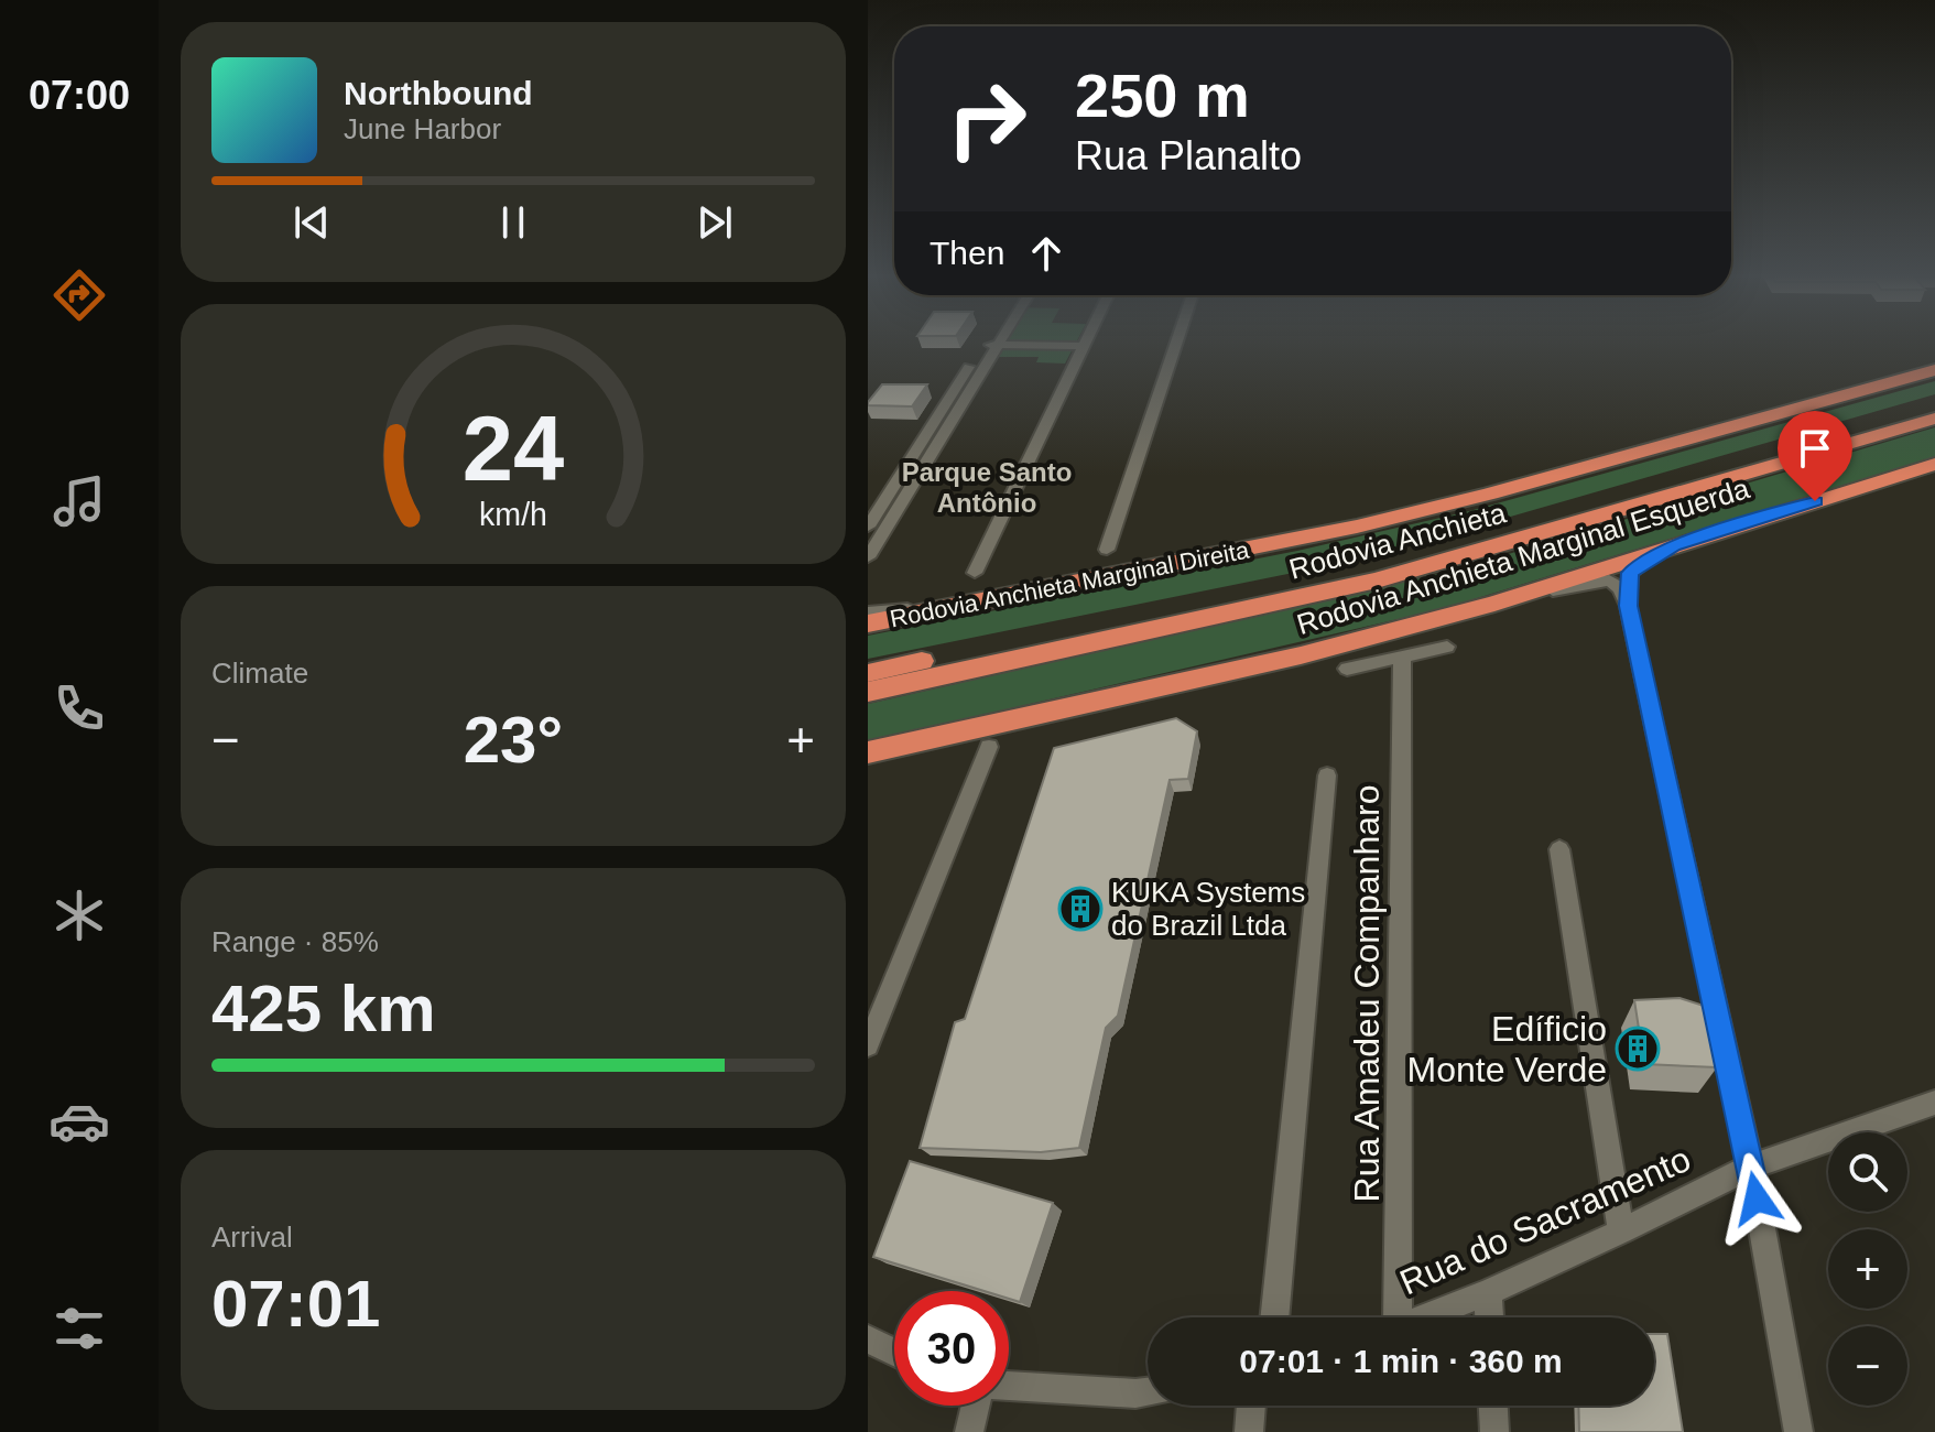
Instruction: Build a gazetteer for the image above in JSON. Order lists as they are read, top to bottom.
{
  "streets": {
    "highway": ["Rodovia Anchieta", "Rodovia Anchieta Marginal Esquerda", "Rodovia Anchieta Marginal Direita"],
    "street": ["Rua Amadeu Companharo", "Rua do Sacramento"]
  },
  "districts": ["Parque Santo Antônio"],
  "places": {
    "building": ["KUKA Systems do Brazil Ltda", "Edíficio Monte Verde"]
  },
  "page": {
    "tabs": "07:00",
    "turn": ["250 m", "Rua Planalto"],
    "song": ["Northbound", "June Harbor"],
    "then": "Then",
    "tile": [
      "Climate",
      ["Range · 85%", "425 km"],
      ["Arrival", "07:01"]
    ],
    "heat": ["−", "23°", "+"],
    "map_buttons": ["+", "−"],
    "limit": "30",
    "trip": "07:01 · 1 min · 360 m",
    "gauge": ["24", "km/h"]
  }
}
